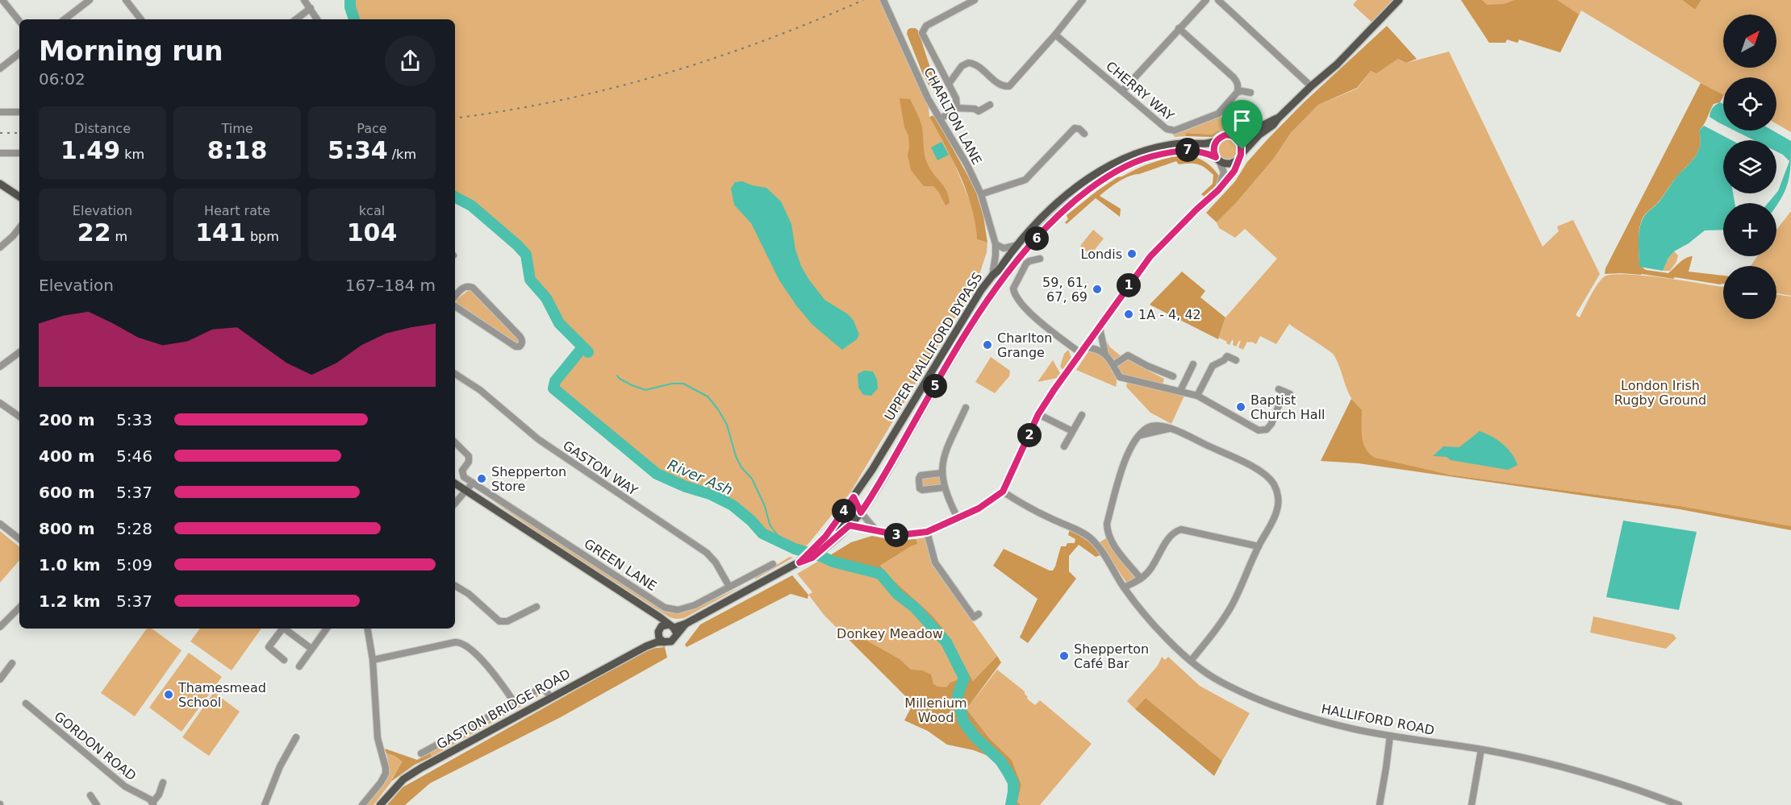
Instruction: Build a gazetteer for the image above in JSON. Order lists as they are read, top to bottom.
{
  "streets": {
    "main road": ["UPPER HALLIFORD BYPASS", "GREEN LANE", "GASTON BRIDGE ROAD"],
    "street": [
      "CHERRY WAY",
      "CHARLTON LANE",
      "GASTON WAY",
      "HALLIFORD ROAD",
      "GORDON ROAD"
    ]
  },
  "crossings": [
    ["CHARLTON LANE", "UPPER HALLIFORD BYPASS"],
    ["GASTON WAY", "GREEN LANE"],
    ["GREEN LANE", "GASTON BRIDGE ROAD"]
  ],
  "water": ["River Ash"],
  "parks": ["London Irish Rugby Ground", "Donkey Meadow", "Millenium Wood"],
  "places": [
    "Londis",
    "59, 61, 67, 69",
    "1A - 4, 42",
    "Charlton Grange",
    "Baptist Church Hall",
    "Shepperton Store",
    "Shepperton Café Bar",
    "Thamesmead School"
  ],
  "north": "top right",
  "page": {
    "map_buttons": ["+", "−"],
    "heading": ["Morning run", "06:02"],
    "stats": [
      ["Distance", "1.49 km"],
      ["Time", "8:18"],
      ["Pace", "5:34 /km"],
      ["Elevation", "22 m"],
      ["Heart rate", "141 bpm"],
      ["kcal", "104"]
    ],
    "pins": [
      "7",
      "6",
      "1",
      "5",
      "2",
      "4",
      "3"
    ],
    "chart": ["Elevation", "167–184 m"],
    "list": [
      {
        "name": "200 m",
        "note": "5:33"
      },
      {
        "name": "400 m",
        "note": "5:46"
      },
      {
        "name": "600 m",
        "note": "5:37"
      },
      {
        "name": "800 m",
        "note": "5:28"
      },
      {
        "name": "1.0 km",
        "note": "5:09"
      },
      {
        "name": "1.2 km",
        "note": "5:37"
      }
    ]
  }
}
